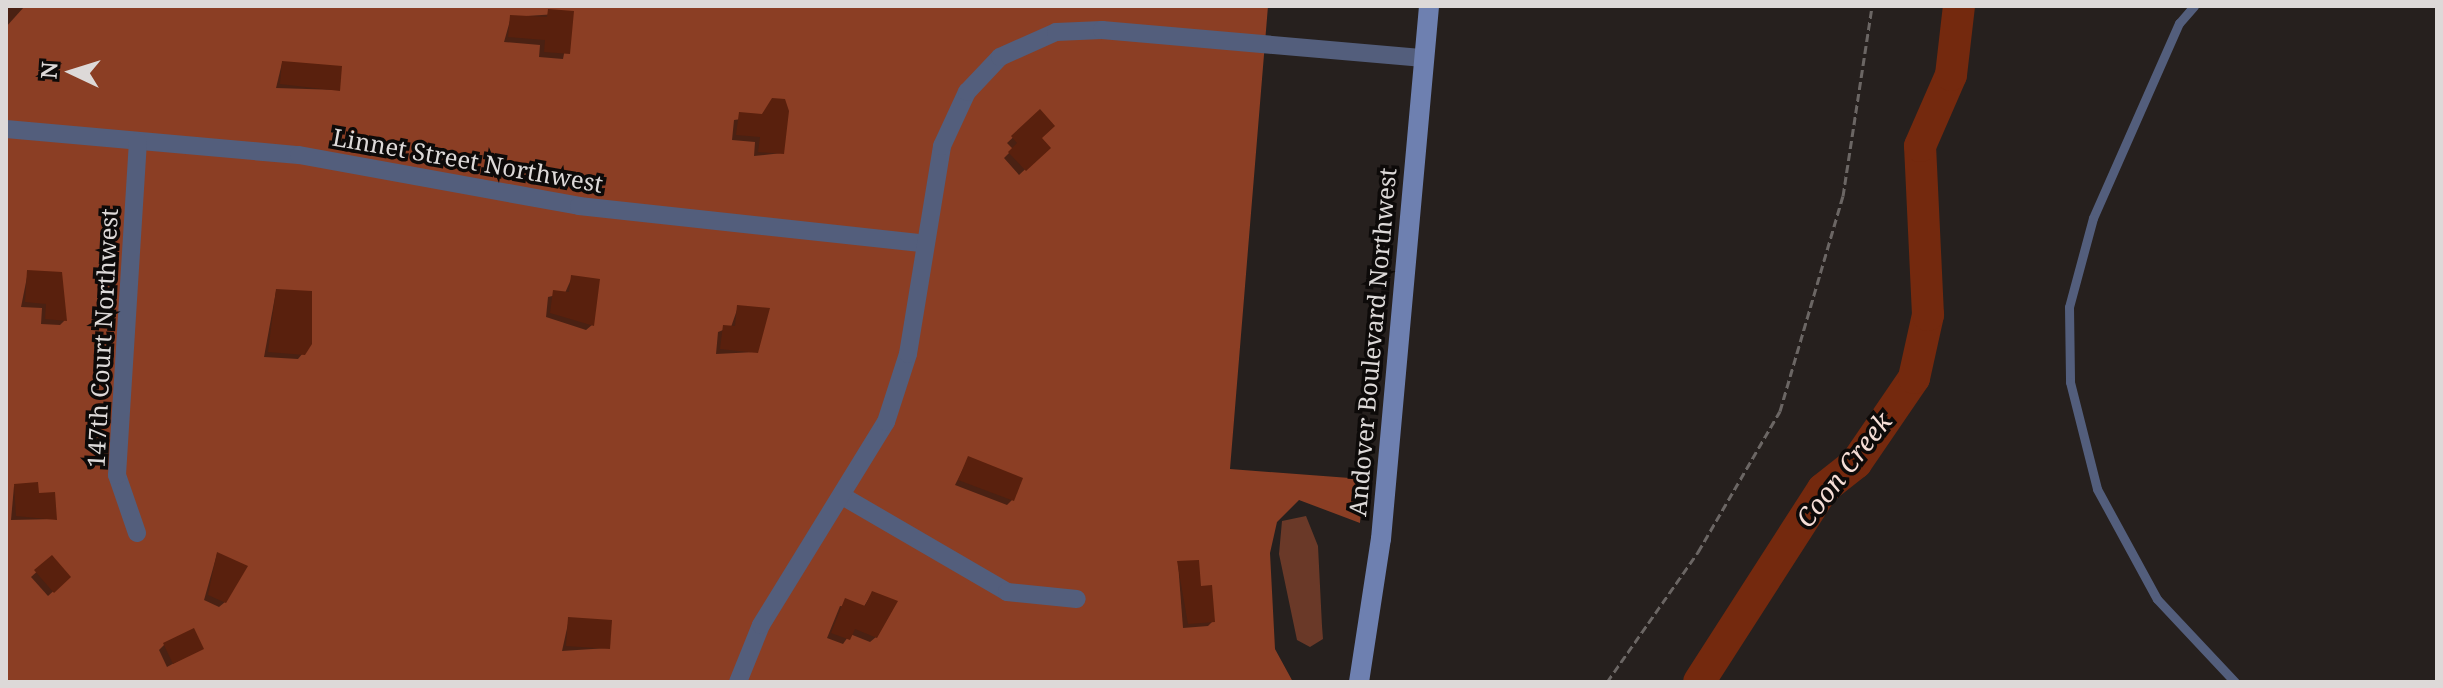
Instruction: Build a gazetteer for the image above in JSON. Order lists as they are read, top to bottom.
{
  "streets": {
    "street": ["Linnet Street Northwest", "147th Court Northwest", "Andover Boulevard Northwest"]
  },
  "crossings": [
    ["Linnet Street Northwest", "147th Court Northwest"]
  ],
  "water": ["Coon Creek"],
  "north": "left"
}
